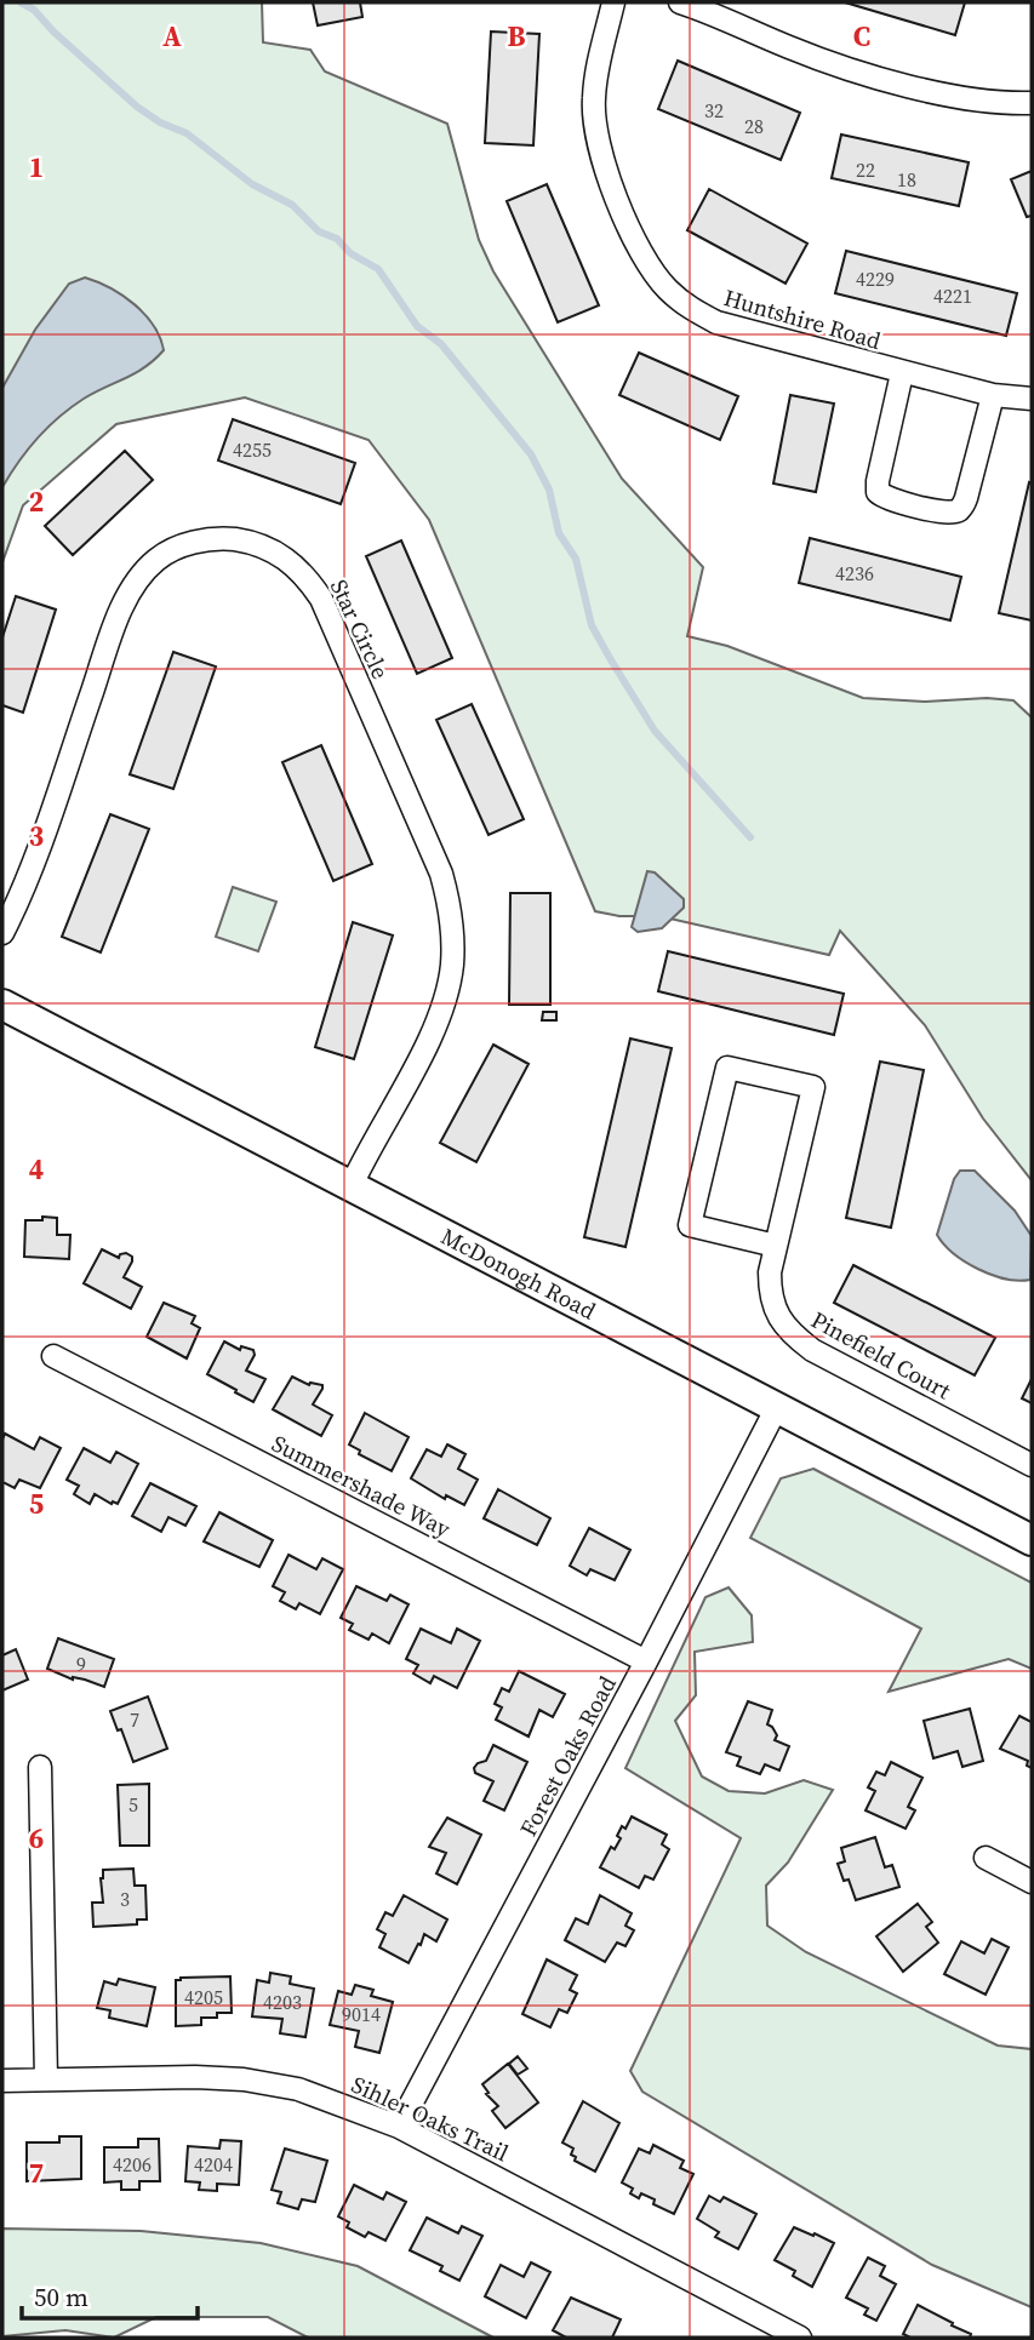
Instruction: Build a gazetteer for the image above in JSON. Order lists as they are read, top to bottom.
{
  "streets": {
    "main road": ["McDonogh Road"],
    "street": [
      "Huntshire Road",
      "Star Circle",
      "Pinefield Court",
      "Summershade Way",
      "Forest Oaks Road",
      "Sihler Oaks Trail"
    ]
  },
  "crossings": [
    ["Star Circle", "McDonogh Road"],
    ["McDonogh Road", "Forest Oaks Road"],
    ["Summershade Way", "Forest Oaks Road"],
    ["Forest Oaks Road", "Sihler Oaks Trail"]
  ],
  "house_numbers": [
    "32",
    "28",
    "22",
    "18",
    "4229",
    "4221",
    "4255",
    "4236",
    "9",
    "7",
    "5",
    "3",
    "4205",
    "4203",
    "9014",
    "4206",
    "4204"
  ],
  "scale_bar": "50 m",
  "grid": {
    "columns": ["A", "B", "C"],
    "rows": [
      "1",
      "2",
      "3",
      "4",
      "5",
      "6",
      "7"
    ]
  }
}
